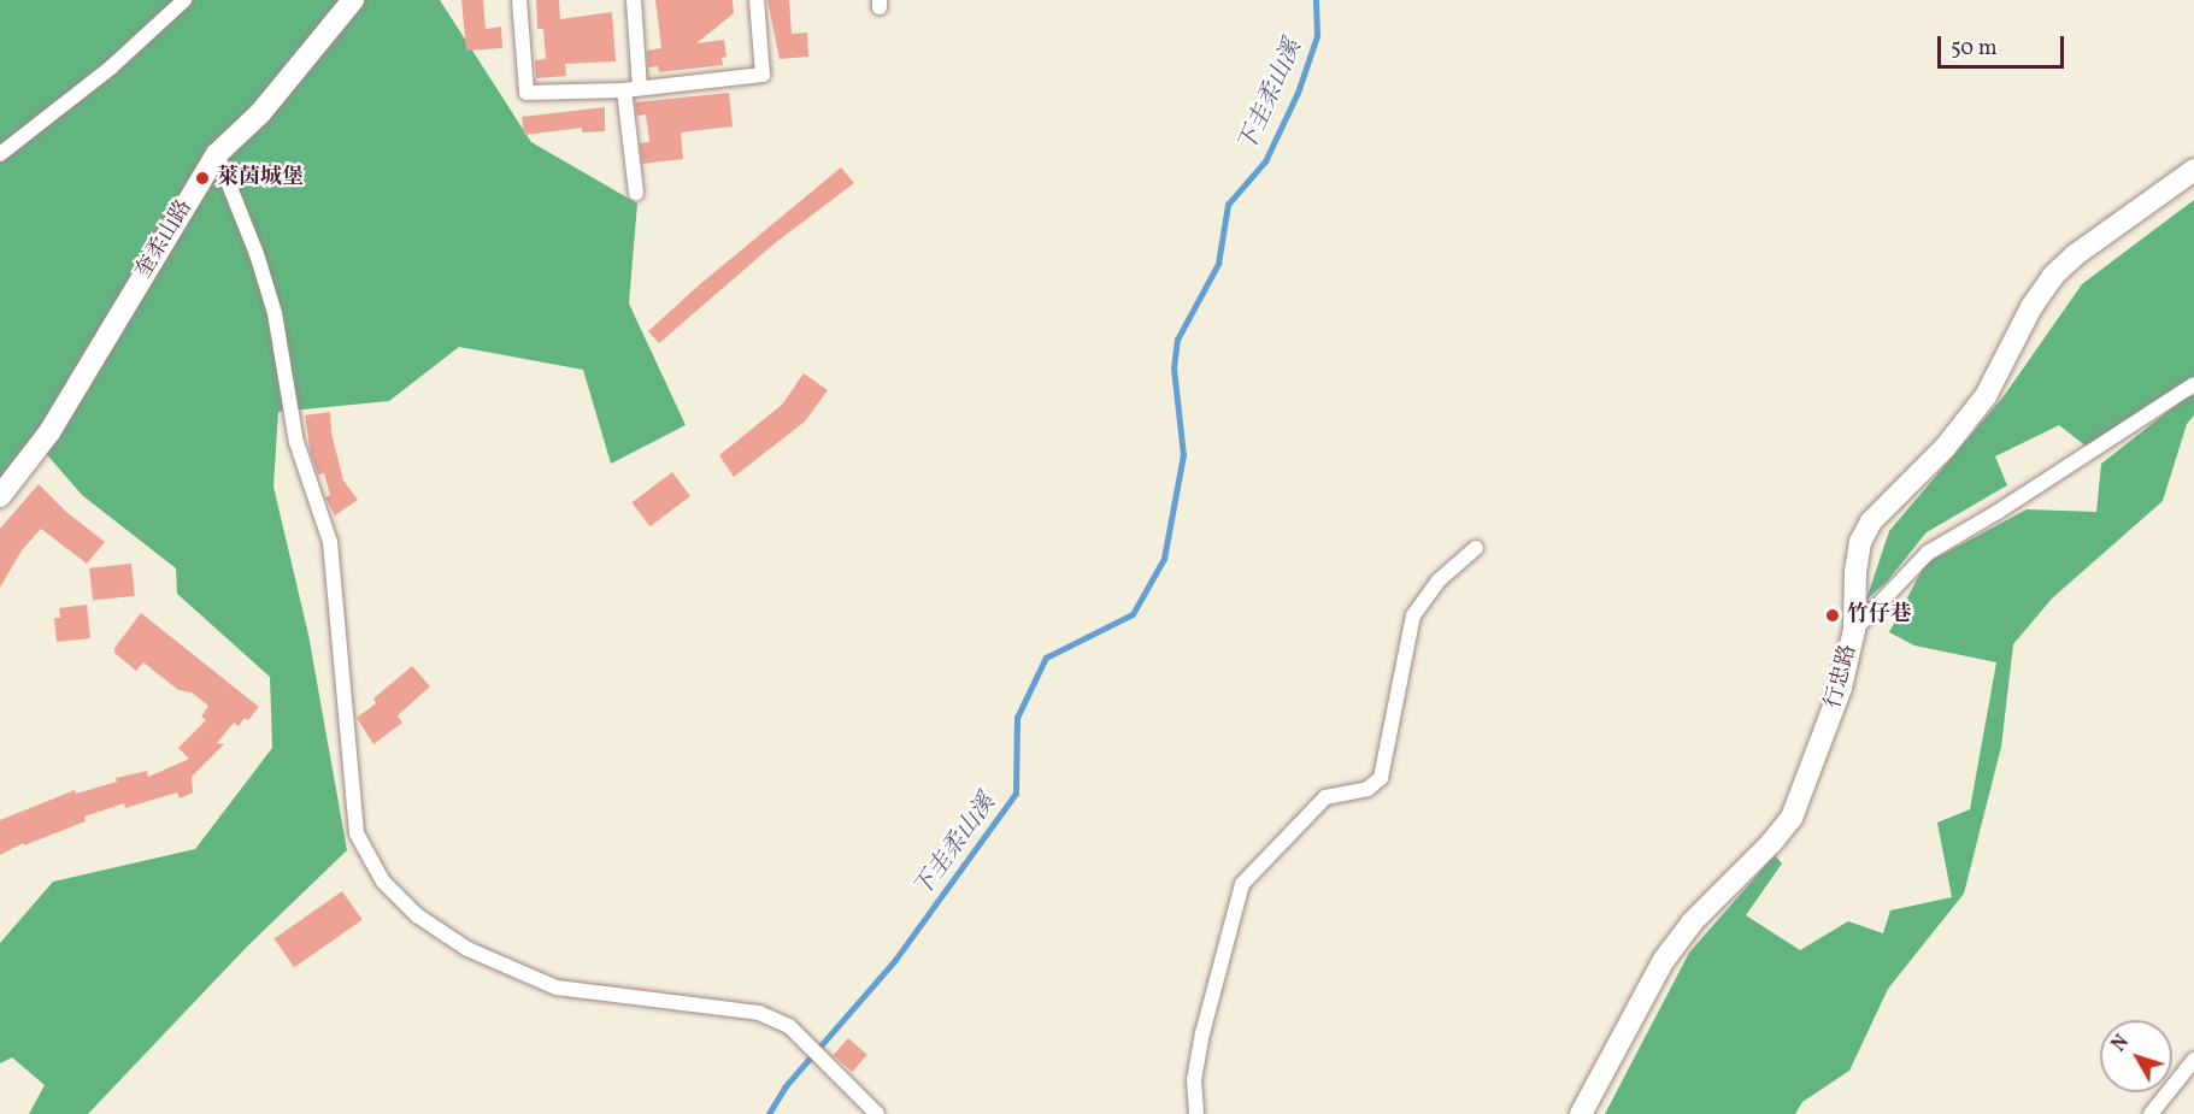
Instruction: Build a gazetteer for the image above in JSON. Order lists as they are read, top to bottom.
{
  "streets": {
    "street": ["奎柔山路", "行忠路"]
  },
  "water": ["下圭柔山溪"],
  "places": ["萊茵城堡", "竹仔巷"],
  "scale_bar": "50 m",
  "north": "top left"
}
